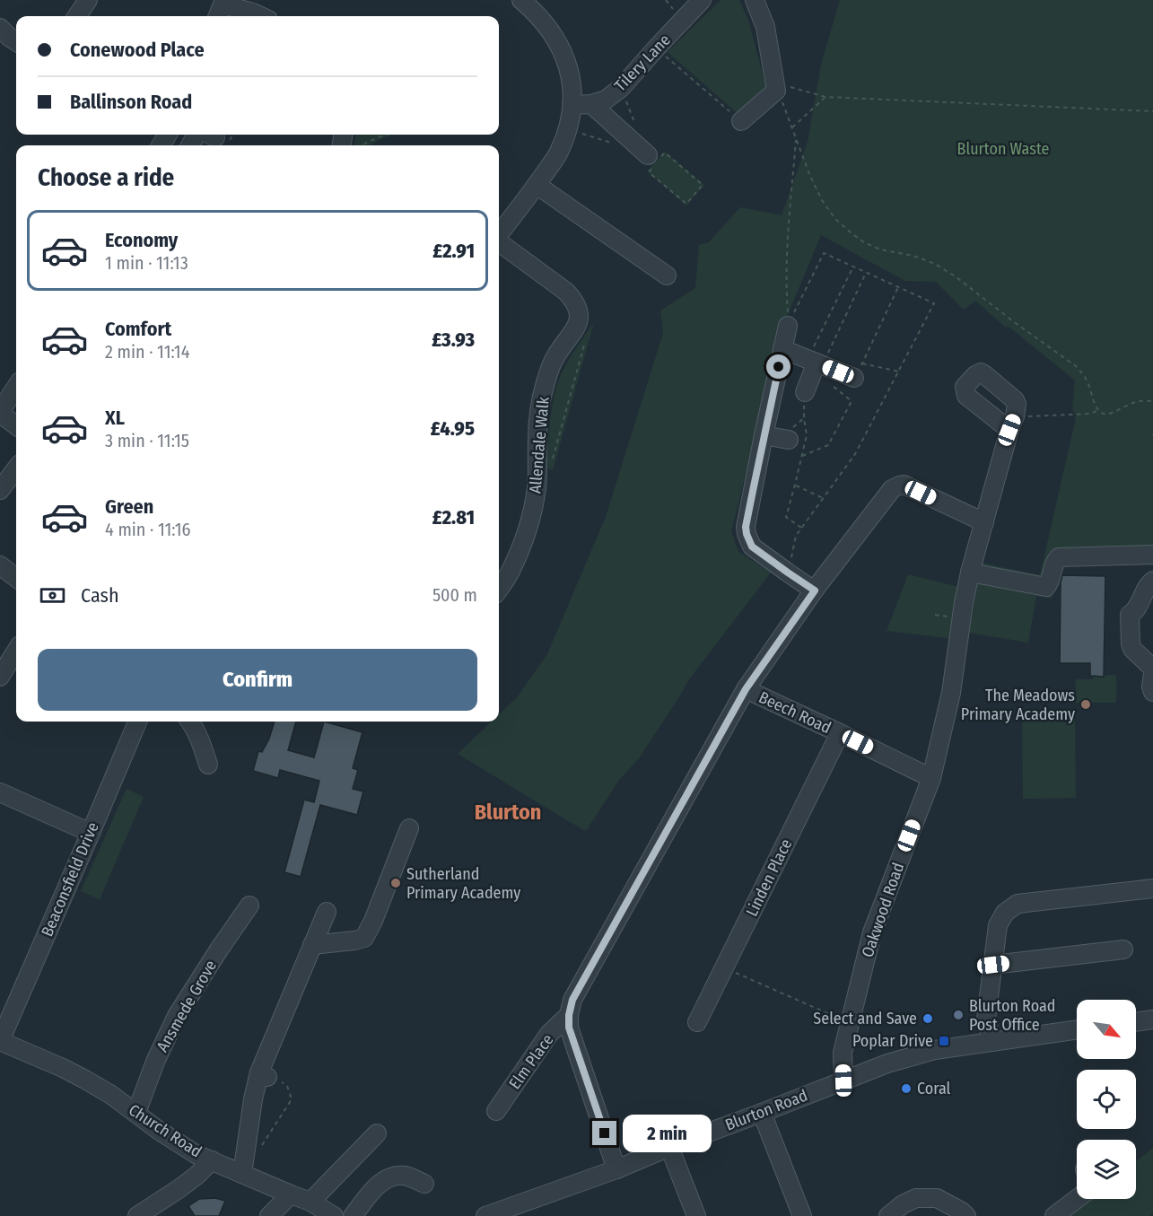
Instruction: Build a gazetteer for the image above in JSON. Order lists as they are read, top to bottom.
{
  "streets": {
    "street": [
      "Tilery Lane",
      "Allendale Walk",
      "Beech Road",
      "Linden Place",
      "Beaconsfield Drive",
      "Oakwood Road",
      "Ansmede Grove",
      "Elm Place",
      "Blurton Road",
      "Church Road"
    ]
  },
  "crossings": [
    ["Beech Road", "Linden Place"],
    ["Beech Road", "Oakwood Road"],
    ["Beaconsfield Drive", "Church Road"],
    ["Oakwood Road", "Blurton Road"],
    ["Ansmede Grove", "Church Road"]
  ],
  "districts": ["Blurton"],
  "parks": ["Blurton Waste"],
  "places": {
    "other": [
      "The Meadows Primary Academy",
      "Sutherland Primary Academy",
      "Blurton Road Post Office",
      "Select and Save",
      "Coral"
    ],
    "transit": ["Poplar Drive"]
  },
  "north": "bottom right",
  "page": {
    "banner": ["Conewood Place", "Ballinson Road"],
    "heading": "Choose a ride",
    "list": [
      {
        "name": "Economy",
        "note": "1 min · 11:13",
        "value": "£2.91"
      },
      {
        "name": "Comfort",
        "note": "2 min · 11:14",
        "value": "£3.93"
      },
      {
        "name": "XL",
        "note": "3 min · 11:15",
        "value": "£4.95"
      },
      {
        "name": "Green",
        "note": "4 min · 11:16",
        "value": "£2.81"
      }
    ],
    "pay": ["Cash", "500 m"],
    "buttons": "Confirm",
    "bubble": "2 min"
  }
}
